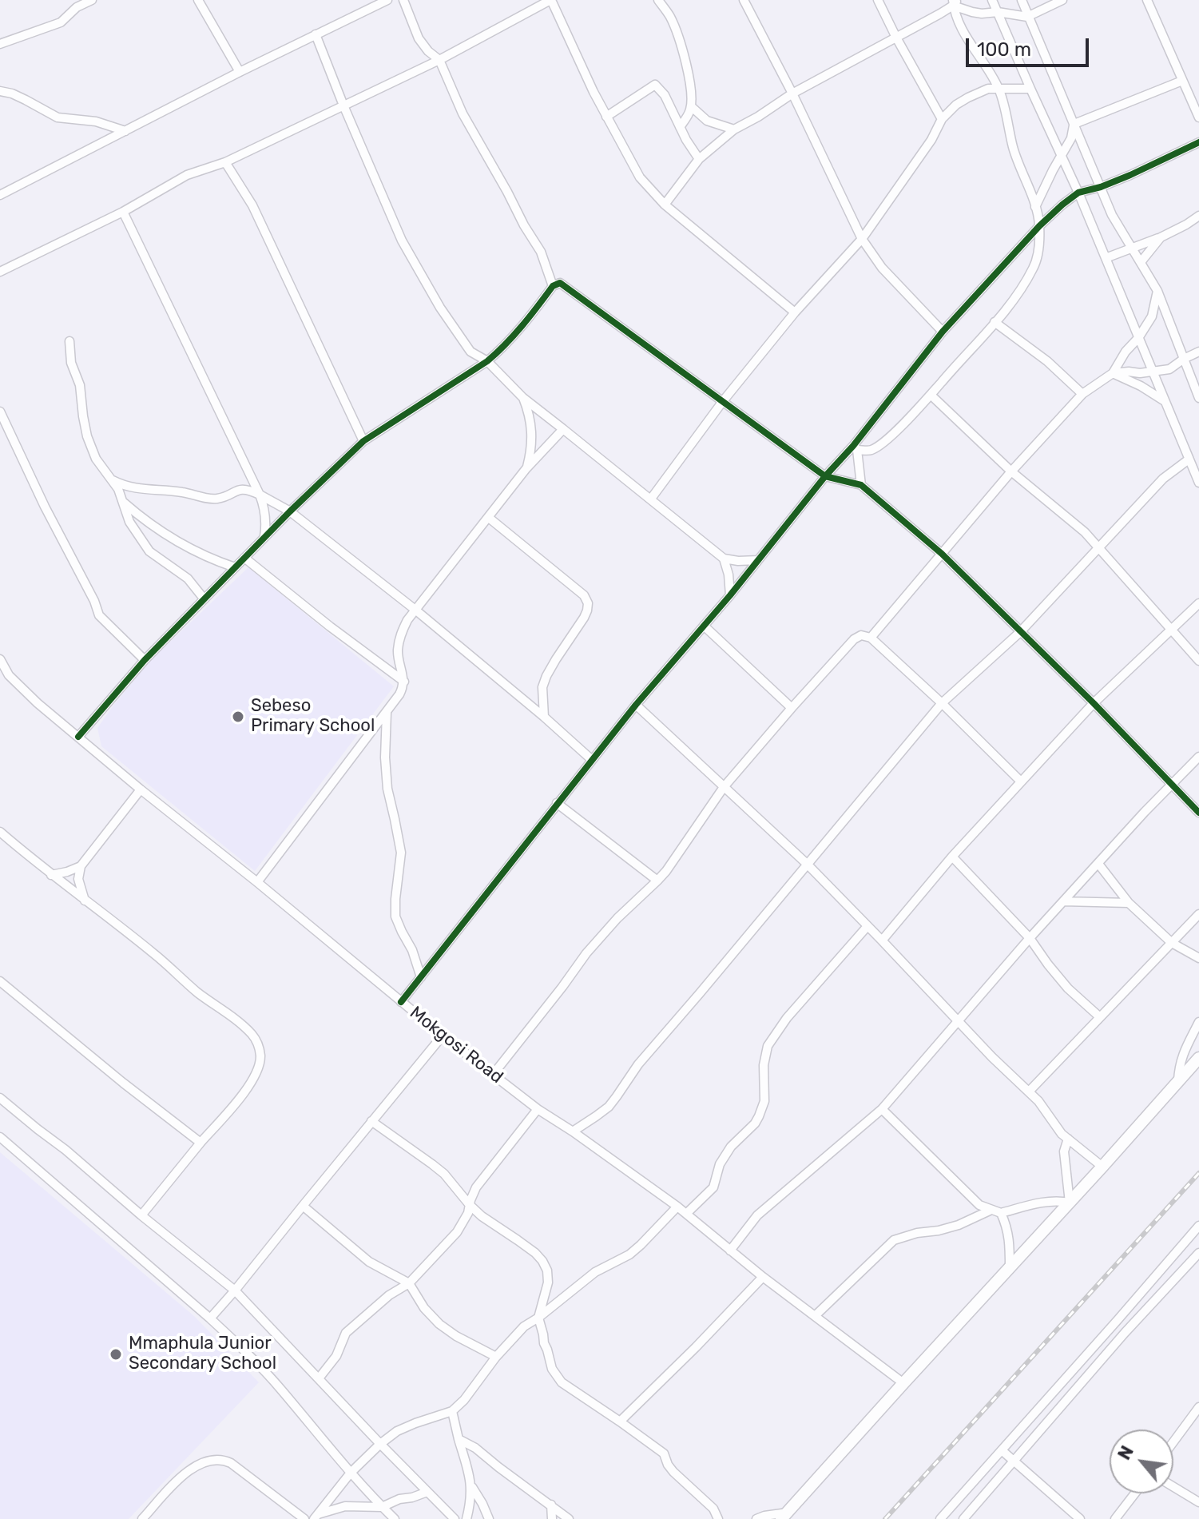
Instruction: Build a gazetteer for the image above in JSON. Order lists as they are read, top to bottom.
{
  "streets": {
    "street": ["Mokgosi Road"]
  },
  "places": ["Sebeso Primary School", "Mmaphula Junior Secondary School"],
  "scale_bar": "100 m",
  "north": "top left"
}
